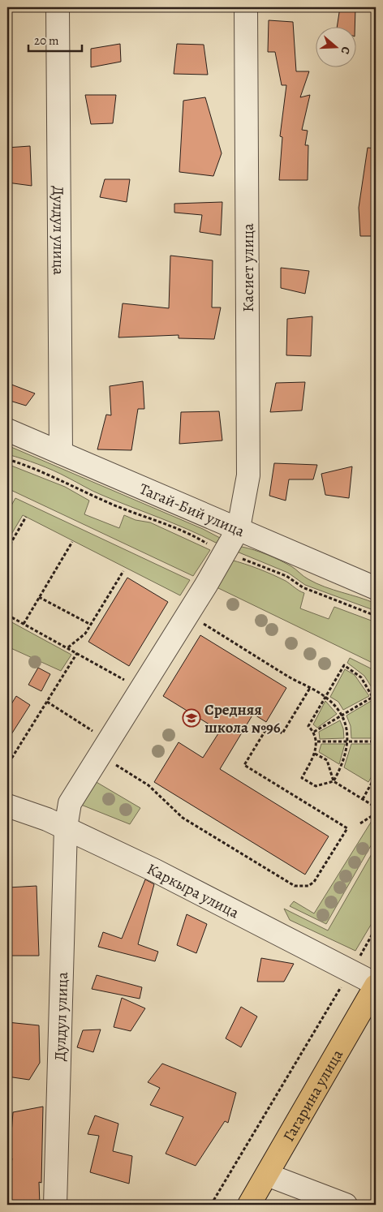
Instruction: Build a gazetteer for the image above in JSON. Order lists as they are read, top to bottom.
{
  "streets": {
    "main road": ["Гагарина улица"],
    "street": [
      "Дулдул улица",
      "Касиет улица",
      "Тагай-Бий улица",
      "Каркыра улица"
    ]
  },
  "crossings": [
    ["Дулдул улица", "Касиет улица"],
    ["Дулдул улица", "Тагай-Бий улица"],
    ["Дулдул улица", "Каркыра улица"],
    ["Касиет улица", "Тагай-Бий улица"],
    ["Каркыра улица", "Гагарина улица"]
  ],
  "places": {
    "school or university": ["Средняя школа №96"]
  },
  "scale_bar": "20 m",
  "north": "right"
}
